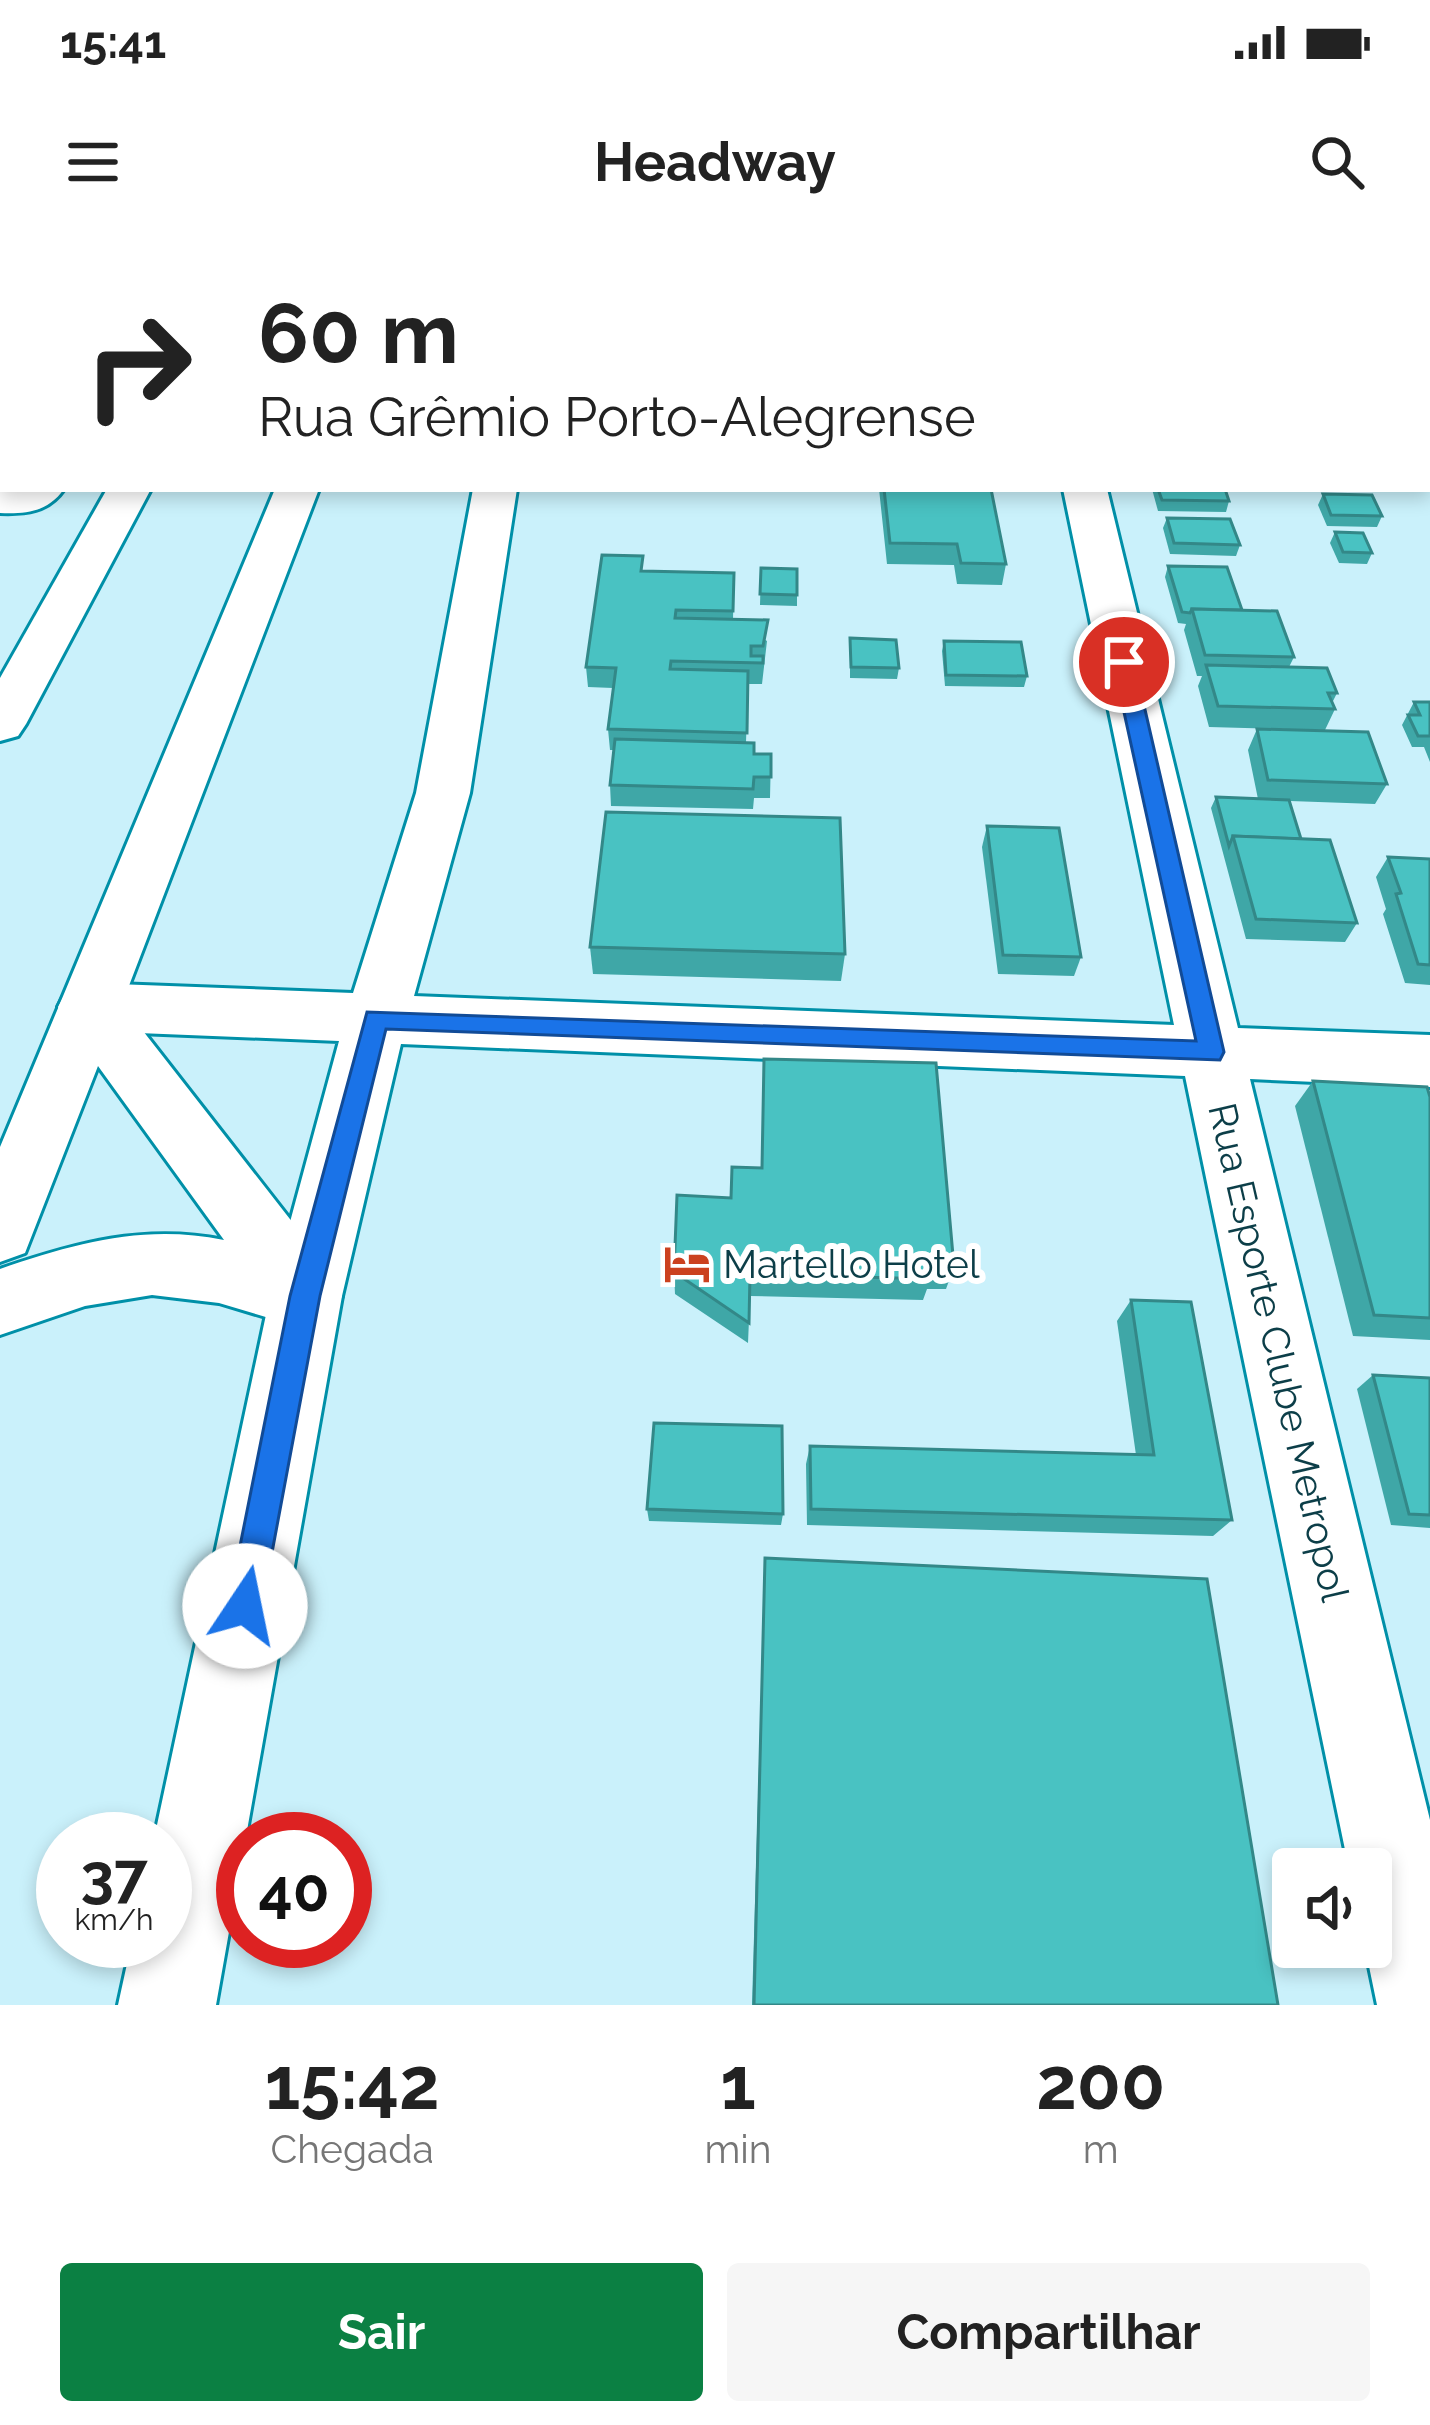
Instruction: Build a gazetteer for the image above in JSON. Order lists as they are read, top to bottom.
{
  "streets": {
    "main road": ["Rua Esporte Clube Metropol"]
  },
  "places": {
    "hotel": ["Martello Hotel"]
  },
  "page": {
    "status": "15:41",
    "header": "Headway",
    "turn": ["60 m", "Rua Grêmio Porto-Alegrense"],
    "speed": "37 km/h",
    "limit": "40",
    "eta": [
      "15:42",
      "Chegada",
      "1",
      "min",
      "200",
      "m"
    ],
    "buttons": ["Sair", "Compartilhar"]
  }
}
